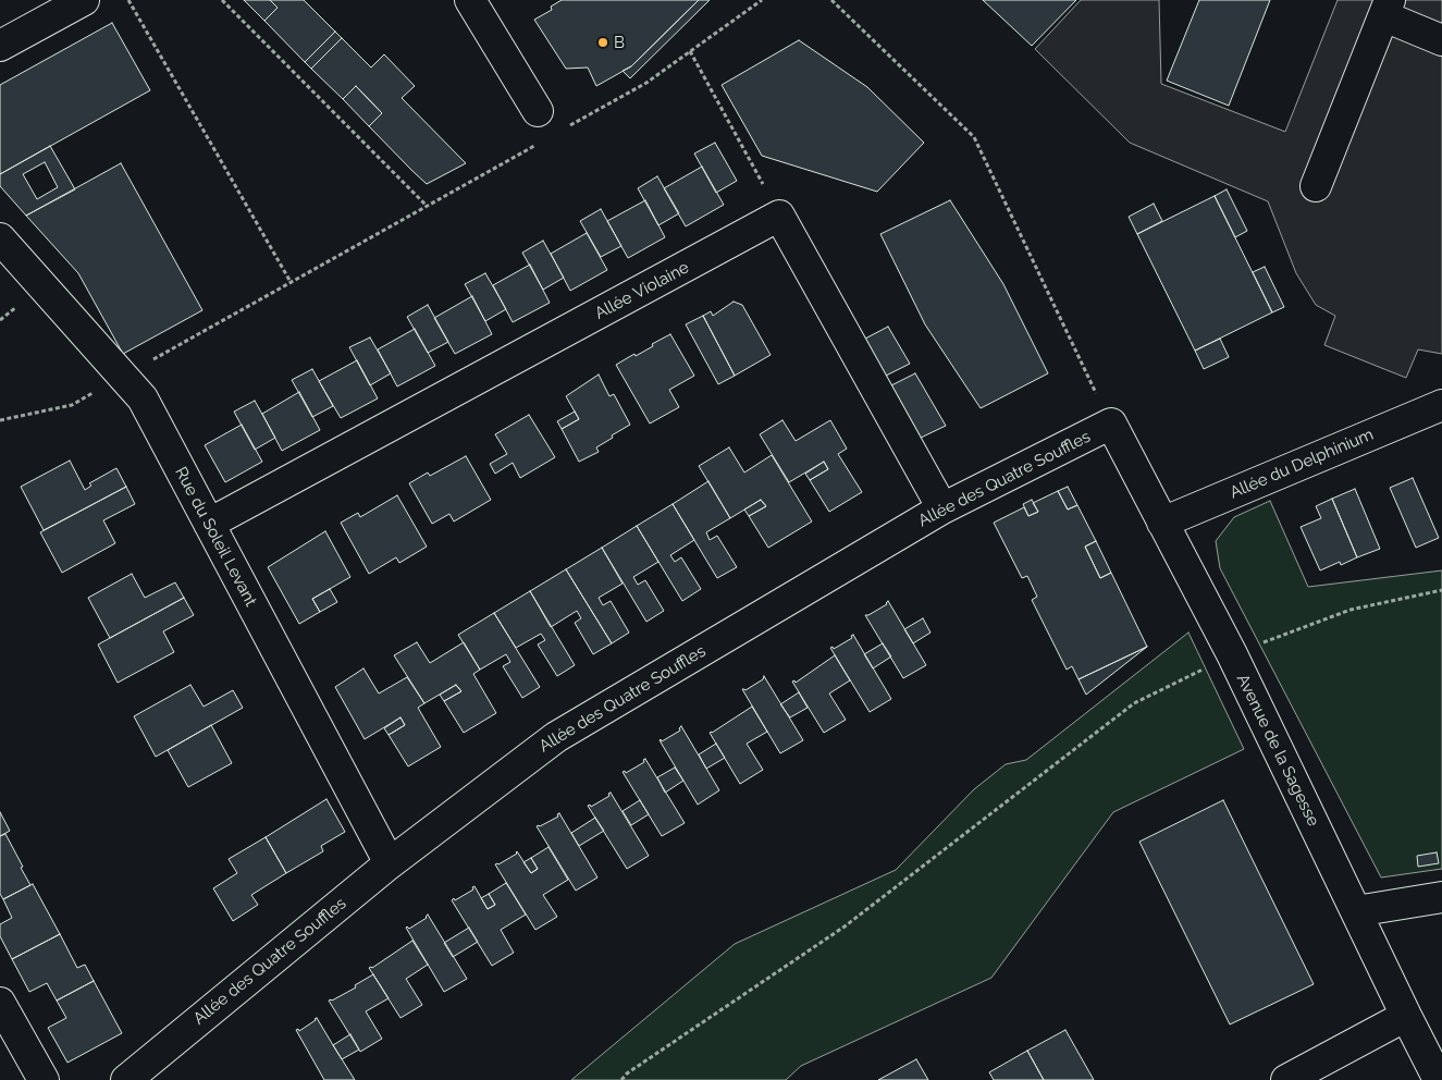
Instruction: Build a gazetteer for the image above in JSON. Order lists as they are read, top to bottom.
{
  "streets": {
    "street": [
      "Allée Violaine",
      "Allée du Delphinium",
      "Allée des Quatre Souffles",
      "Rue du Soleil Levant",
      "Avenue de la Sagesse"
    ]
  },
  "crossings": [
    ["Allée Violaine", "Rue du Soleil Levant"],
    ["Allée du Delphinium", "Avenue de la Sagesse"],
    ["Allée des Quatre Souffles", "Rue du Soleil Levant"],
    ["Allée des Quatre Souffles", "Avenue de la Sagesse"]
  ],
  "places": ["B"]
}
